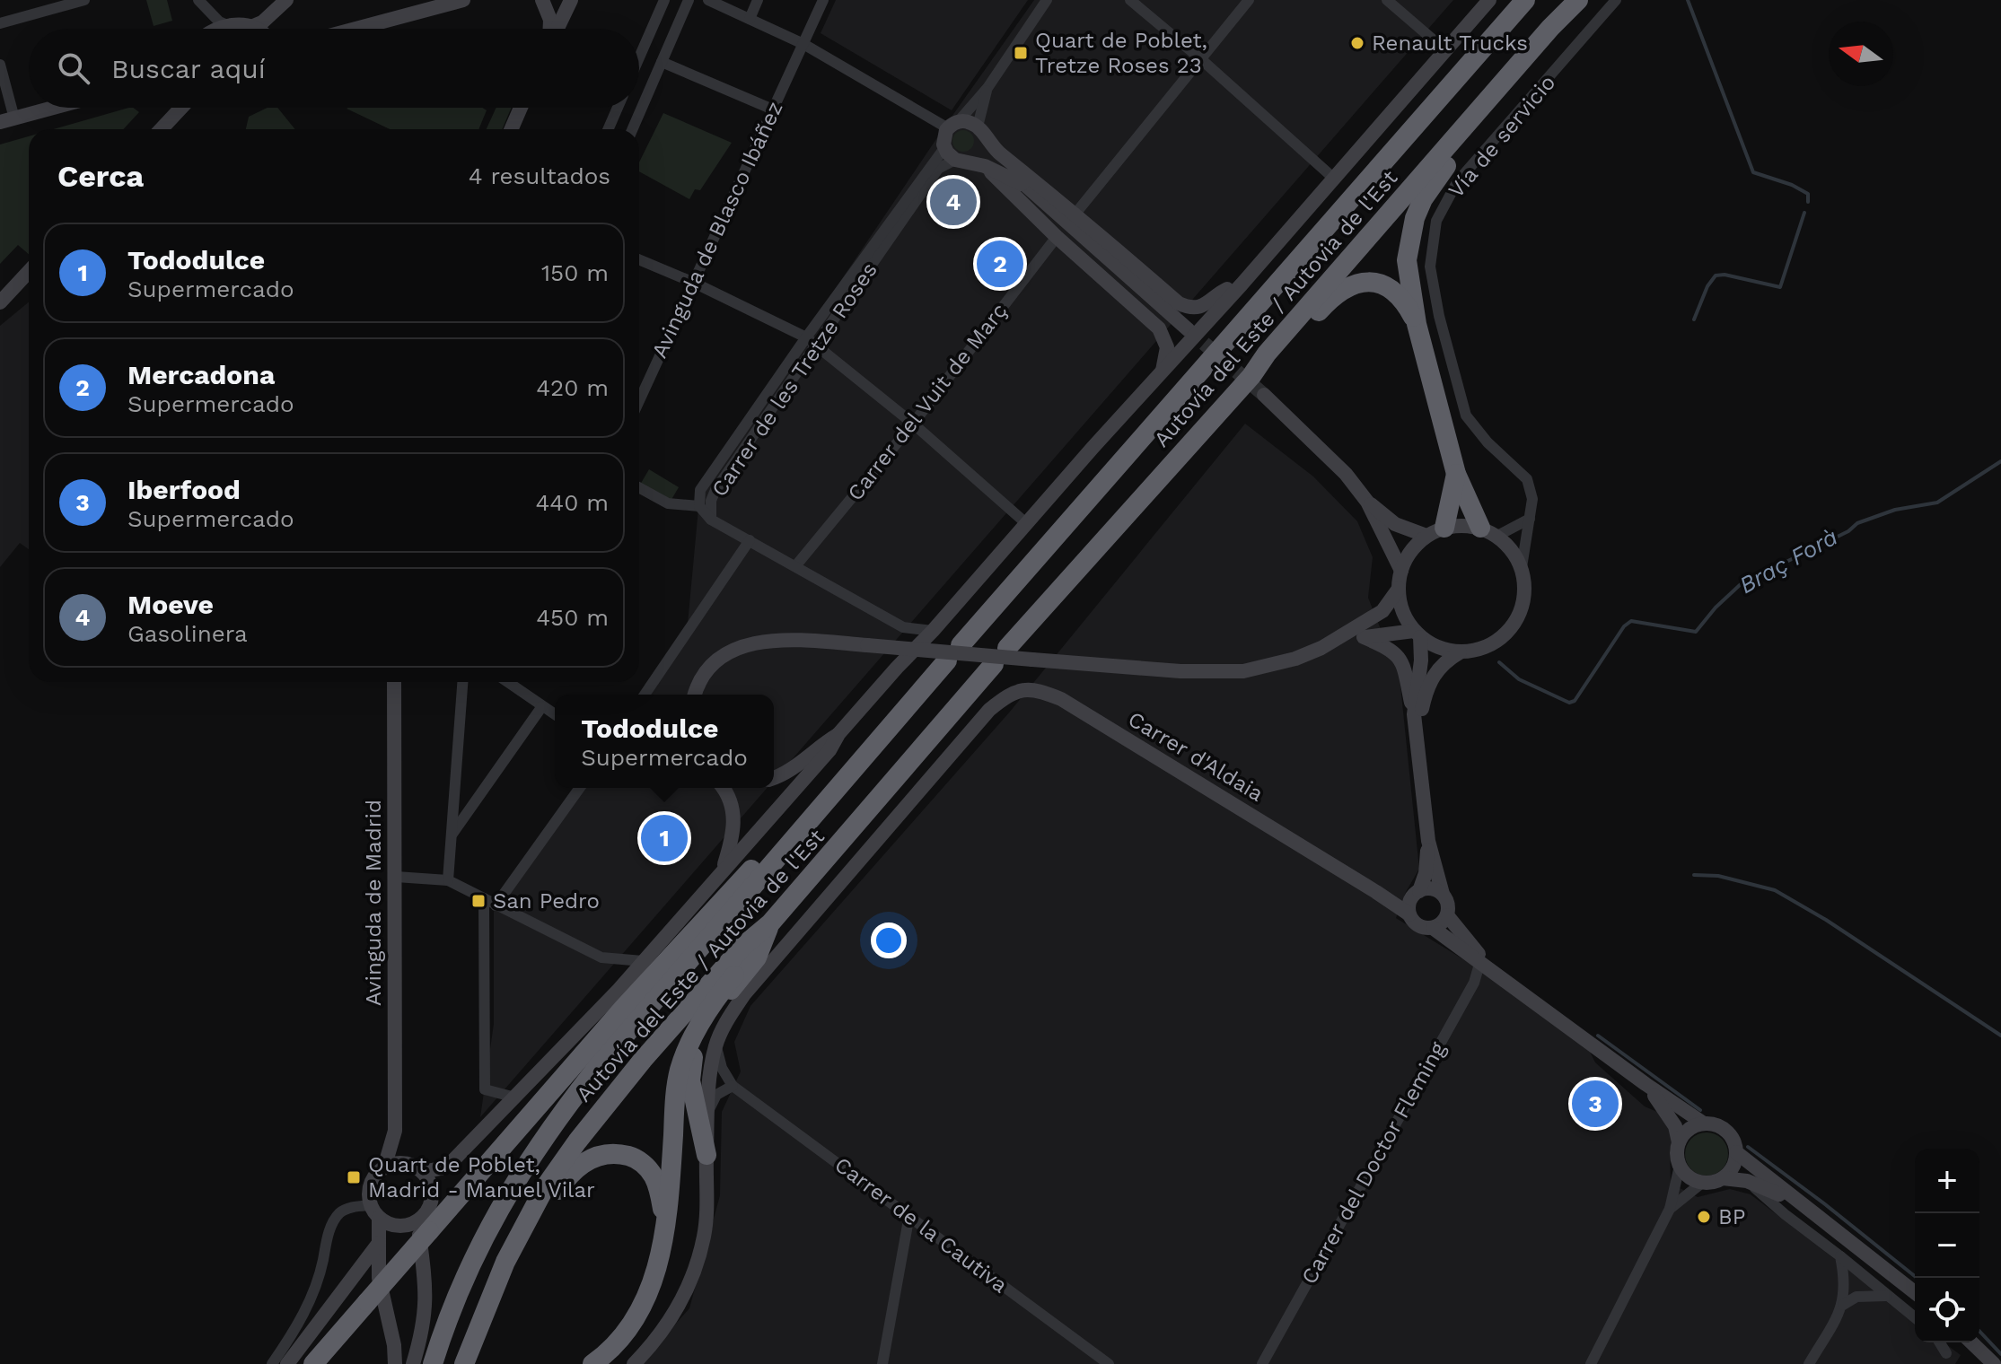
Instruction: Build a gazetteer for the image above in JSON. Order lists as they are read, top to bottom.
{
  "streets": {
    "highway": ["Autovía del Este / Autovia de l'Est"],
    "street": [
      "Vía de servicio",
      "Avinguda de Blasco Ibáñez",
      "Carrer de les Tretze Roses",
      "Carrer del Vuit de Març",
      "Carrer d'Aldaia",
      "Avinguda de Madrid",
      "Carrer del Doctor Fleming",
      "Carrer de la Cautiva"
    ]
  },
  "water": ["Braç Forà"],
  "places": {
    "other": ["Renault Trucks", "BP"],
    "transit": ["Quart de Poblet, Tretze Roses 23", "San Pedro", "Quart de Poblet, Madrid - Manuel Vilar"]
  },
  "north": "left",
  "page": {
    "search": "Buscar aquí",
    "heading": ["Cerca", "4 resultados"],
    "pins": [
      "4",
      "2",
      "1",
      "3"
    ],
    "list": [
      {
        "mark": "1",
        "name": "Tododulce",
        "note": "Supermercado",
        "value": "150 m"
      },
      {
        "mark": "2",
        "name": "Mercadona",
        "note": "Supermercado",
        "value": "420 m"
      },
      {
        "mark": "3",
        "name": "Iberfood",
        "note": "Supermercado",
        "value": "440 m"
      },
      {
        "mark": "4",
        "name": "Moeve",
        "note": "Gasolinera",
        "value": "450 m"
      }
    ],
    "popup": ["Tododulce", "Supermercado"],
    "map_buttons": ["+", "−"]
  }
}
